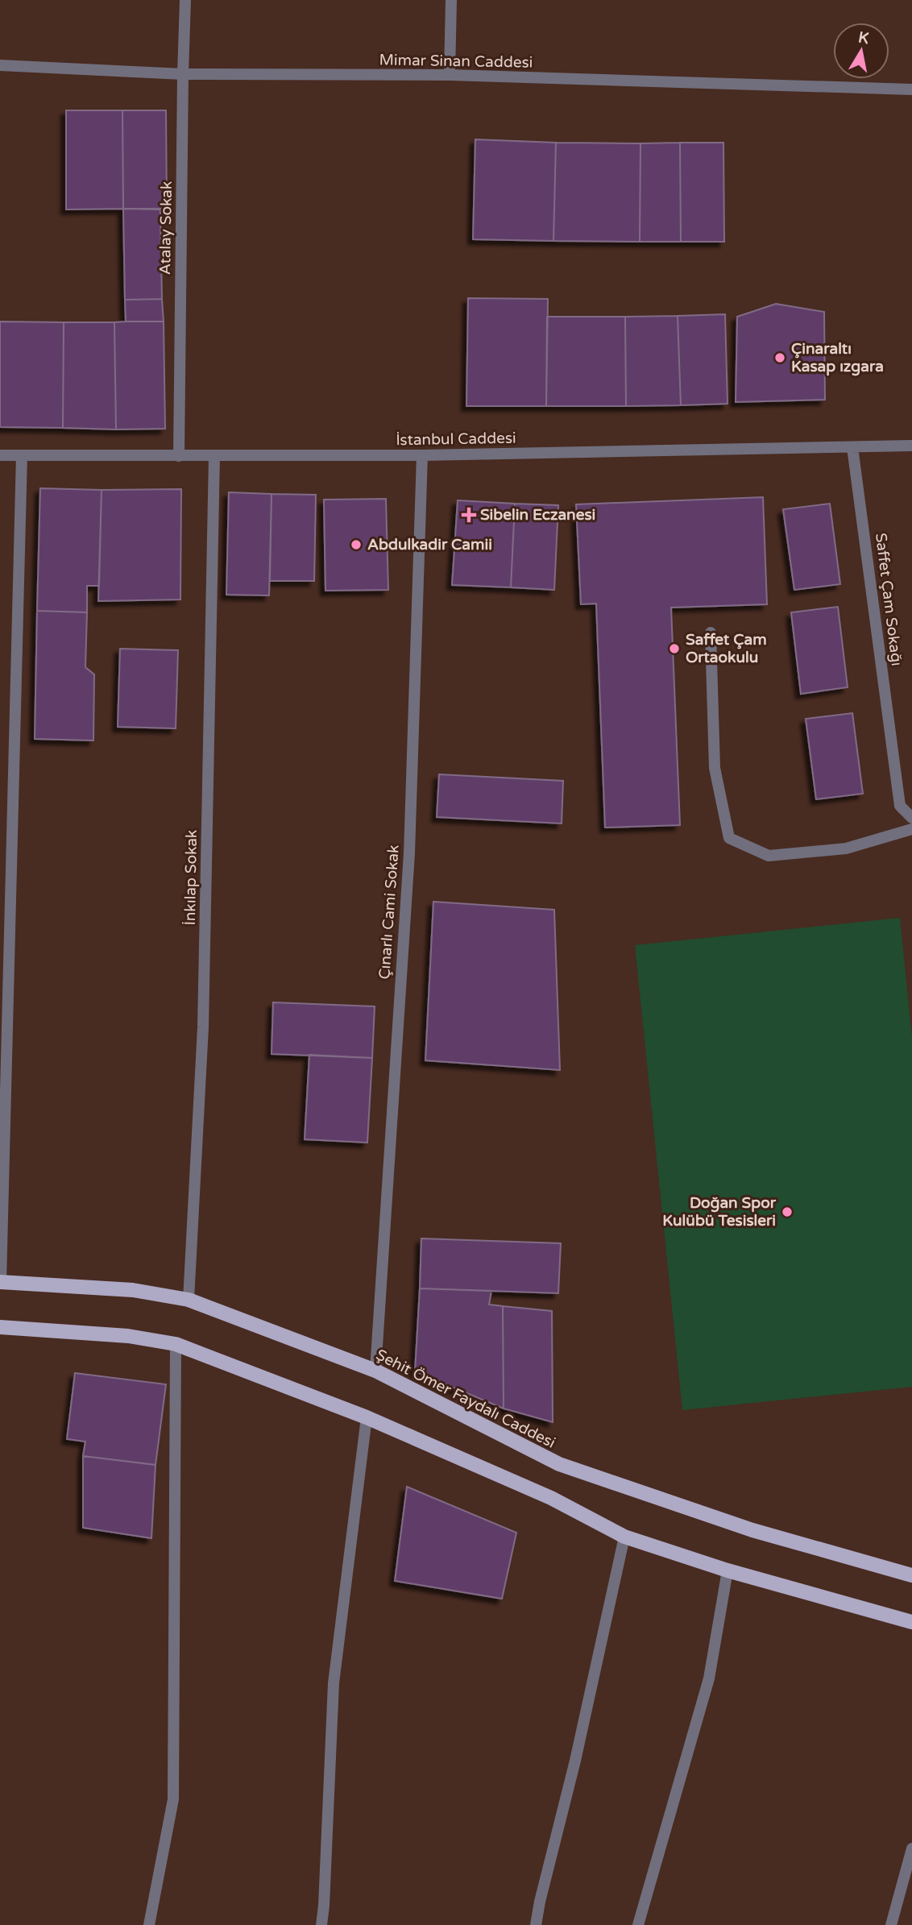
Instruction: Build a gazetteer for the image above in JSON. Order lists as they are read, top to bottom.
{
  "streets": {
    "main road": ["Şehit Ömer Faydalı Caddesi"],
    "street": [
      "Mimar Sinan Caddesi",
      "Atalay Sokak",
      "İstanbul Caddesi",
      "Saffet Çam Sokağı",
      "İnkılap Sokak",
      "Çınarlı Cami Sokak"
    ]
  },
  "crossings": [
    ["Mimar Sinan Caddesi", "Atalay Sokak"],
    ["Atalay Sokak", "İstanbul Caddesi"],
    ["İstanbul Caddesi", "Saffet Çam Sokağı"],
    ["İstanbul Caddesi", "İnkılap Sokak"],
    ["İstanbul Caddesi", "Çınarlı Cami Sokak"],
    ["İnkılap Sokak", "Şehit Ömer Faydalı Caddesi"],
    ["Çınarlı Cami Sokak", "Şehit Ömer Faydalı Caddesi"]
  ],
  "places": {
    "other": [
      "Çinaraltı Kasap ızgara",
      "Abdulkadir Camii",
      "Saffet Çam Ortaokulu",
      "Doğan Spor Kulübü Tesisleri"
    ],
    "health": ["Sibelin Eczanesi"]
  },
  "north": "top"
}
